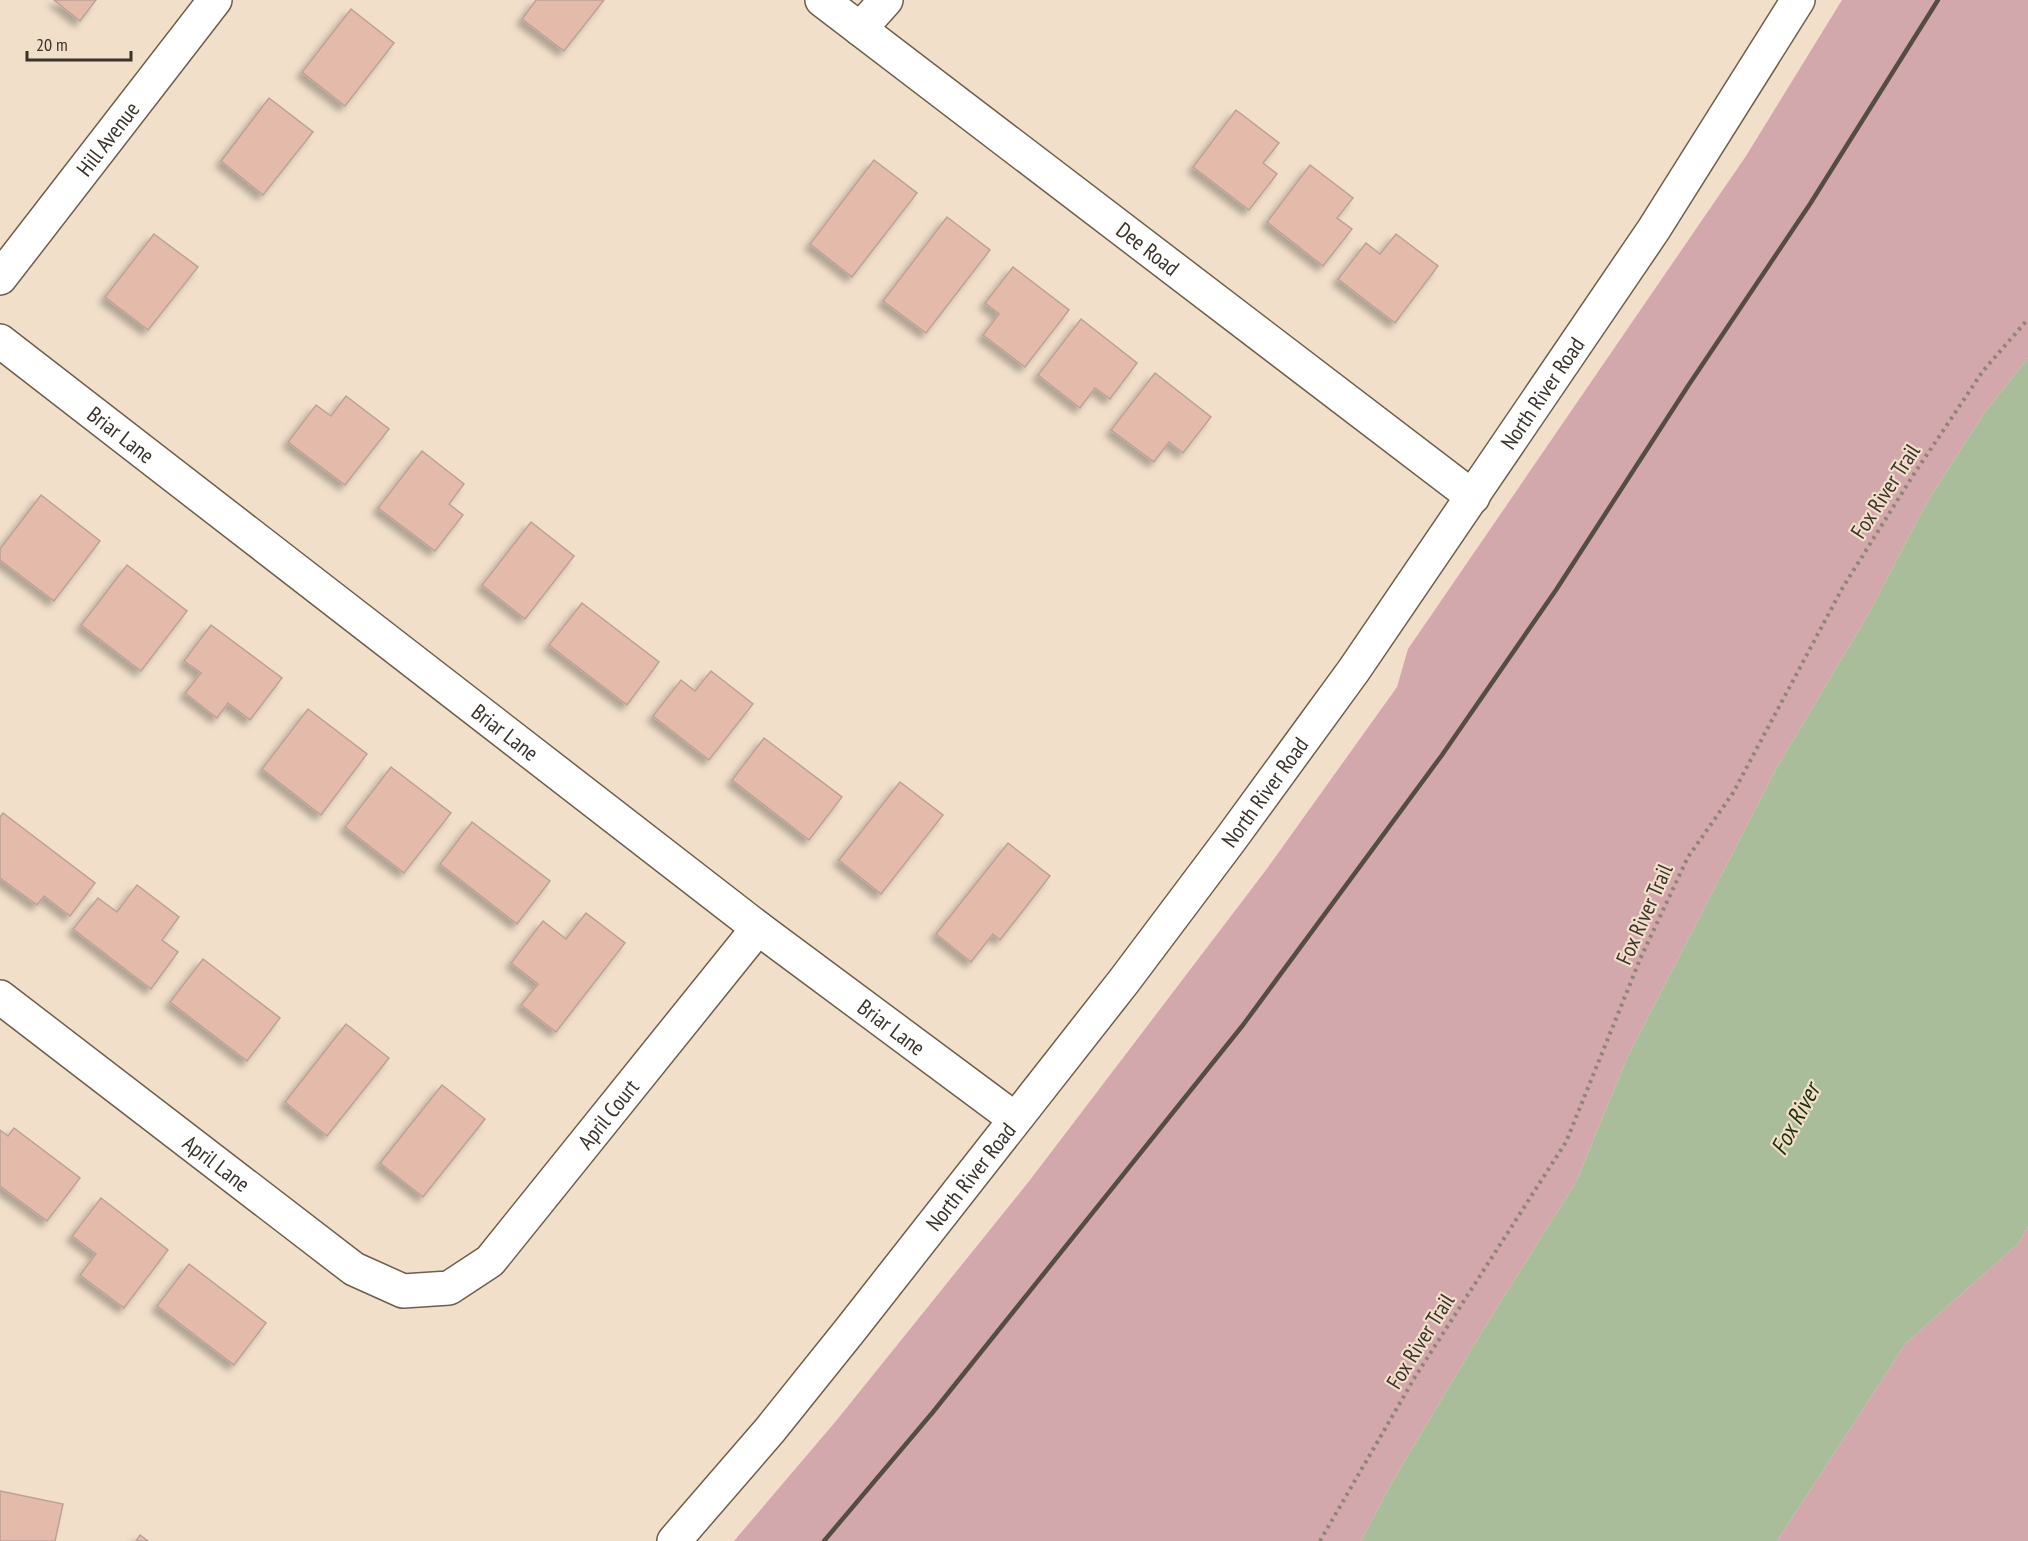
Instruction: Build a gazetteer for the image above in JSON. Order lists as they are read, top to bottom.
{
  "streets": {
    "street": [
      "Hill Avenue",
      "Dee Road",
      "North River Road",
      "Briar Lane",
      "April Court",
      "April Lane"
    ],
    "path": ["Fox River Trail"]
  },
  "crossings": [
    ["Dee Road", "North River Road"],
    ["North River Road", "Briar Lane"],
    ["Briar Lane", "April Court"],
    ["April Court", "April Lane"]
  ],
  "water": ["Fox River"],
  "scale_bar": "20 m"
}
